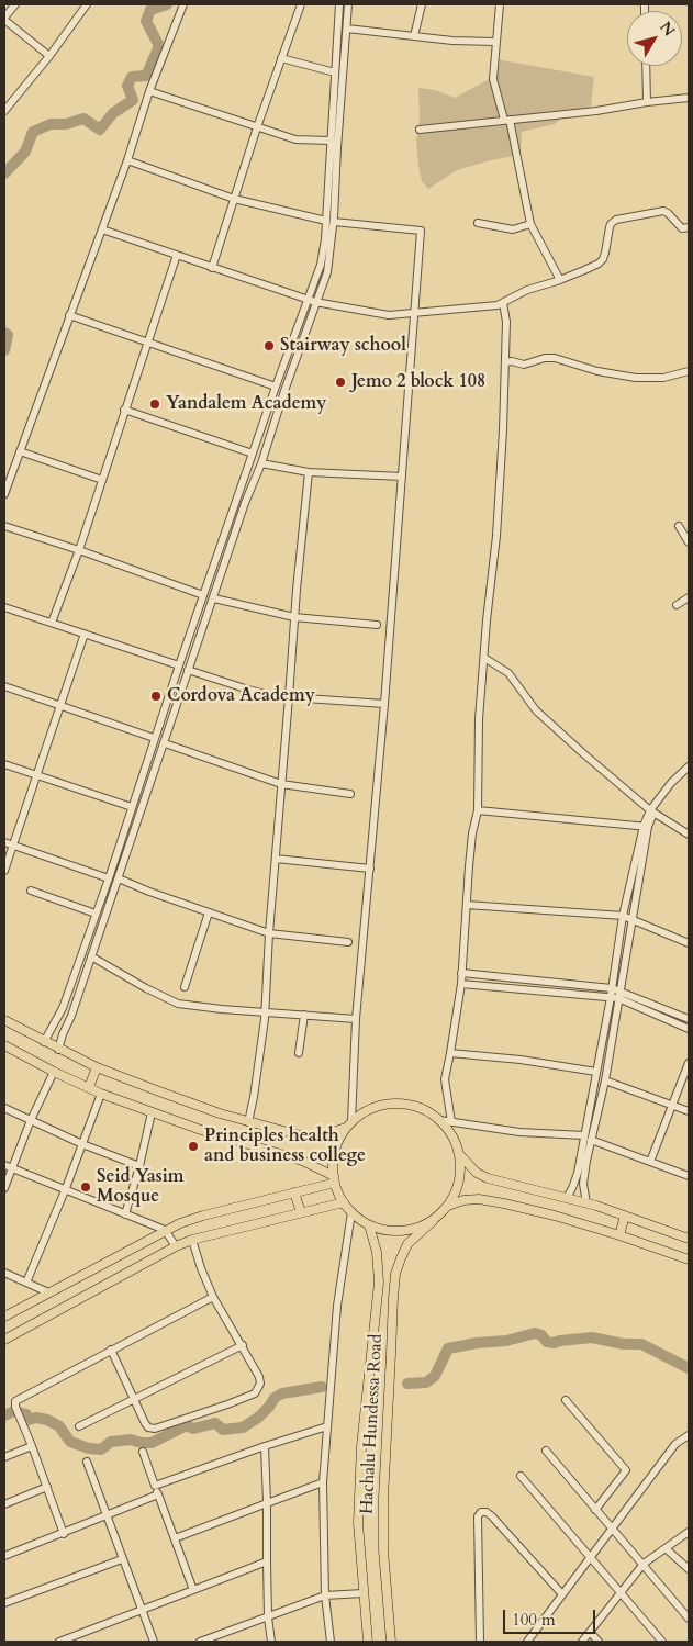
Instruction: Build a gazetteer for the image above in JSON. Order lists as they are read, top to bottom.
{
  "streets": {
    "main road": ["Hachalu Hundessa Road"]
  },
  "places": [
    "Stairway school",
    "Jemo 2 block 108",
    "Yandalem Academy",
    "Cordova Academy",
    "Principles health and business college",
    "Seid Yasim Mosque"
  ],
  "scale_bar": "100 m",
  "north": "top right"
}
